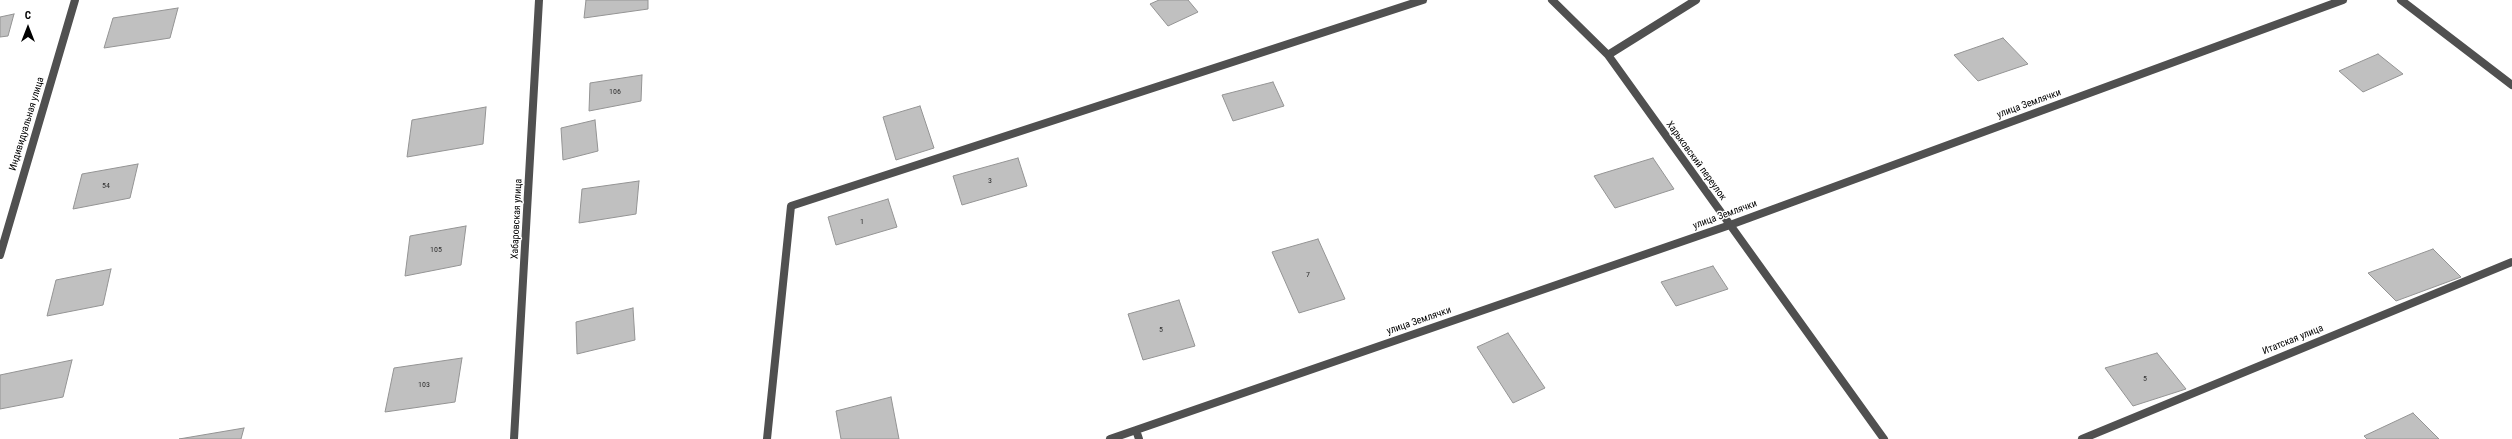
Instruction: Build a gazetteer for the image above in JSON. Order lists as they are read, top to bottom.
{
  "streets": {
    "street": [
      "улица Землячки",
      "Индивидуальная улица",
      "Харьковский переулок",
      "Хабаровская улица",
      "Итатская улица"
    ]
  },
  "crossings": [
    ["улица Землячки", "Харьковский переулок"]
  ],
  "house_numbers": [
    "106",
    "3",
    "54",
    "1",
    "105",
    "7",
    "5",
    "5",
    "103"
  ],
  "north": "top"
}
